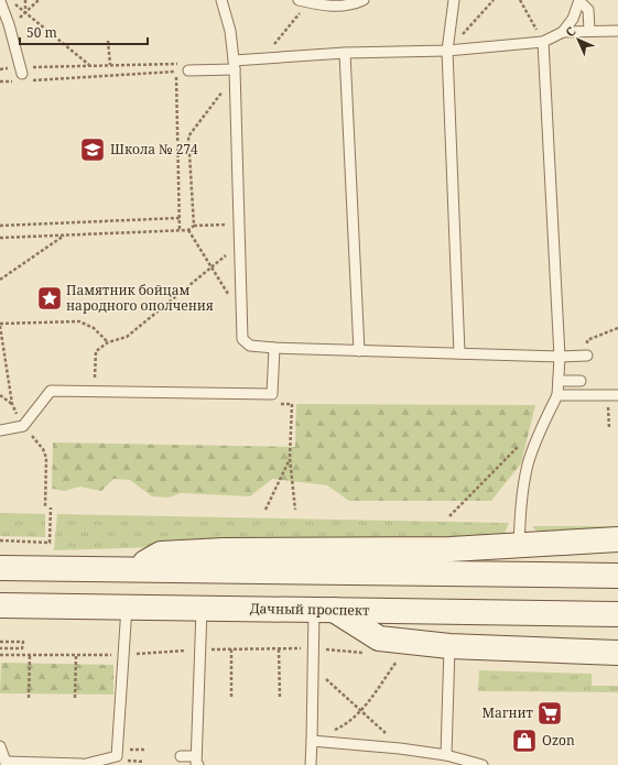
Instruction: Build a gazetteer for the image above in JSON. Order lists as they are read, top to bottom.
{
  "streets": {
    "main road": ["Дачный проспект"]
  },
  "places": {
    "school or university": ["Школа № 274"],
    "place": ["Памятник бойцам народного ополчения"],
    "supermarket": ["Магнит"],
    "shop": ["Ozon"]
  },
  "scale_bar": "50 m",
  "north": "top left"
}
